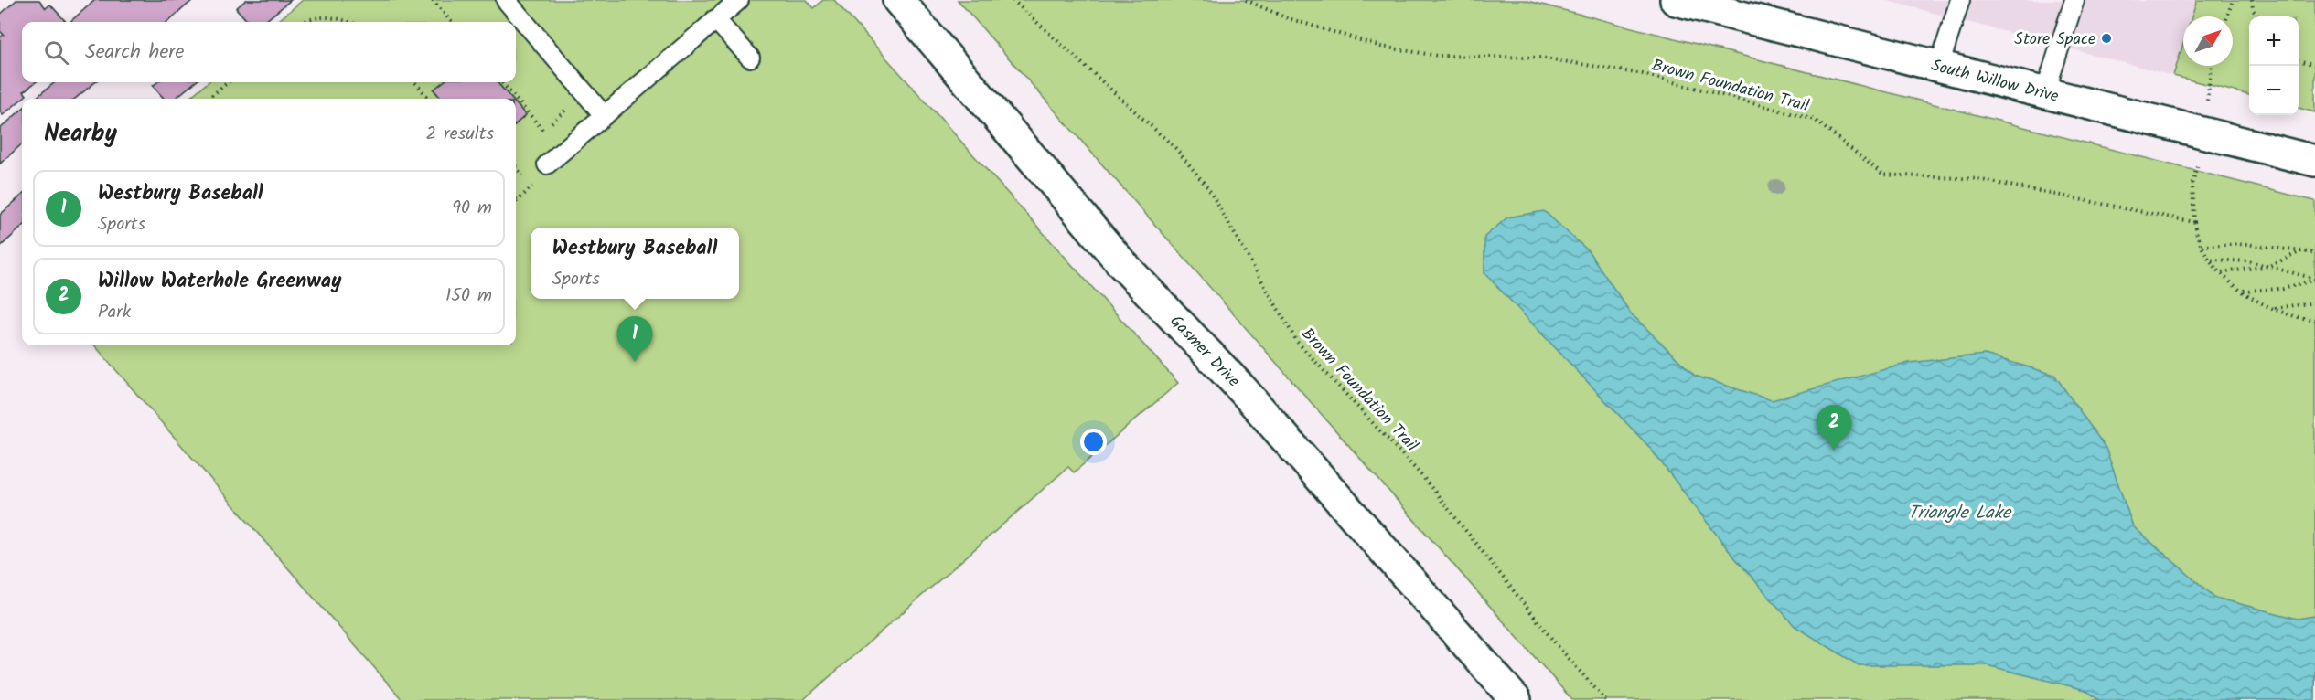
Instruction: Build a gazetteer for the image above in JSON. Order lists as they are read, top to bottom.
{
  "streets": {
    "street": ["South Willow Drive", "Gasmer Drive"],
    "path": ["Brown Foundation Trail"]
  },
  "water": ["Triangle Lake"],
  "places": ["Store Space"],
  "north": "top right",
  "page": {
    "map_buttons": ["+", "−"],
    "search": "Search here",
    "heading": ["Nearby", "2 results"],
    "list": [
      {
        "mark": "1",
        "name": "Westbury Baseball",
        "note": "Sports",
        "value": "90 m"
      },
      {
        "mark": "2",
        "name": "Willow Waterhole Greenway",
        "note": "Park",
        "value": "150 m"
      }
    ],
    "popup": ["Westbury Baseball", "Sports"],
    "pins": ["1", "2"]
  }
}
